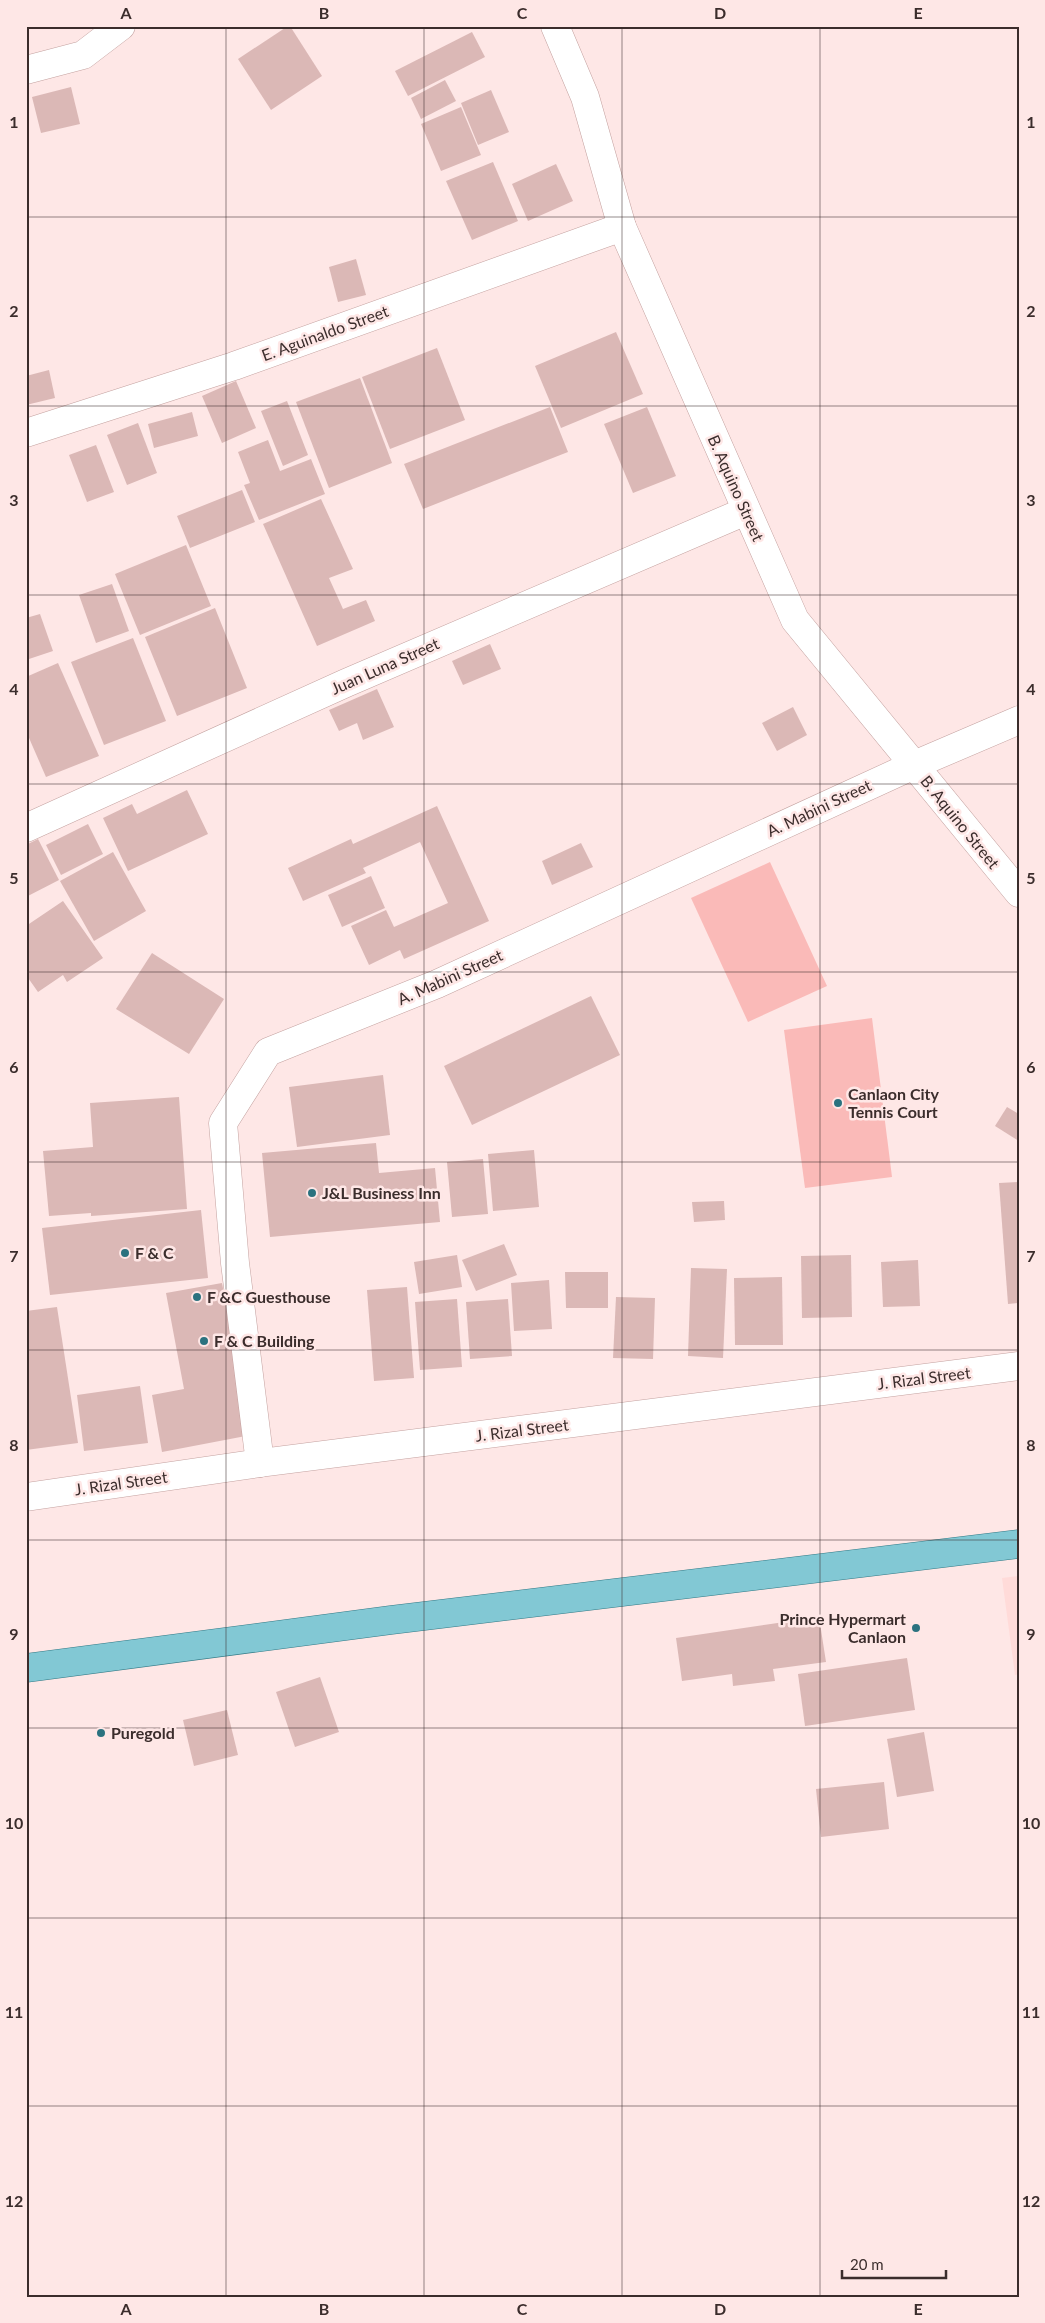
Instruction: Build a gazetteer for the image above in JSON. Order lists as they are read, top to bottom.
{
  "streets": {
    "street": [
      "E. Aguinaldo Street",
      "B. Aquino Street",
      "Juan Luna Street",
      "A. Mabini Street",
      "J. Rizal Street"
    ]
  },
  "crossings": [
    ["E. Aguinaldo Street", "B. Aquino Street"],
    ["B. Aquino Street", "Juan Luna Street"],
    ["B. Aquino Street", "A. Mabini Street"],
    ["A. Mabini Street", "J. Rizal Street"]
  ],
  "places": [
    "Canlaon City Tennis Court",
    "J&L Business Inn",
    "F & C",
    "F &C Guesthouse",
    "F & C Building",
    "Prince Hypermart Canlaon",
    "Puregold"
  ],
  "scale_bar": "20 m",
  "grid": {
    "columns": [
      "A",
      "B",
      "C",
      "D",
      "E"
    ],
    "rows": [
      "1",
      "2",
      "3",
      "4",
      "5",
      "6",
      "7",
      "8",
      "9",
      "10",
      "11",
      "12"
    ]
  }
}
